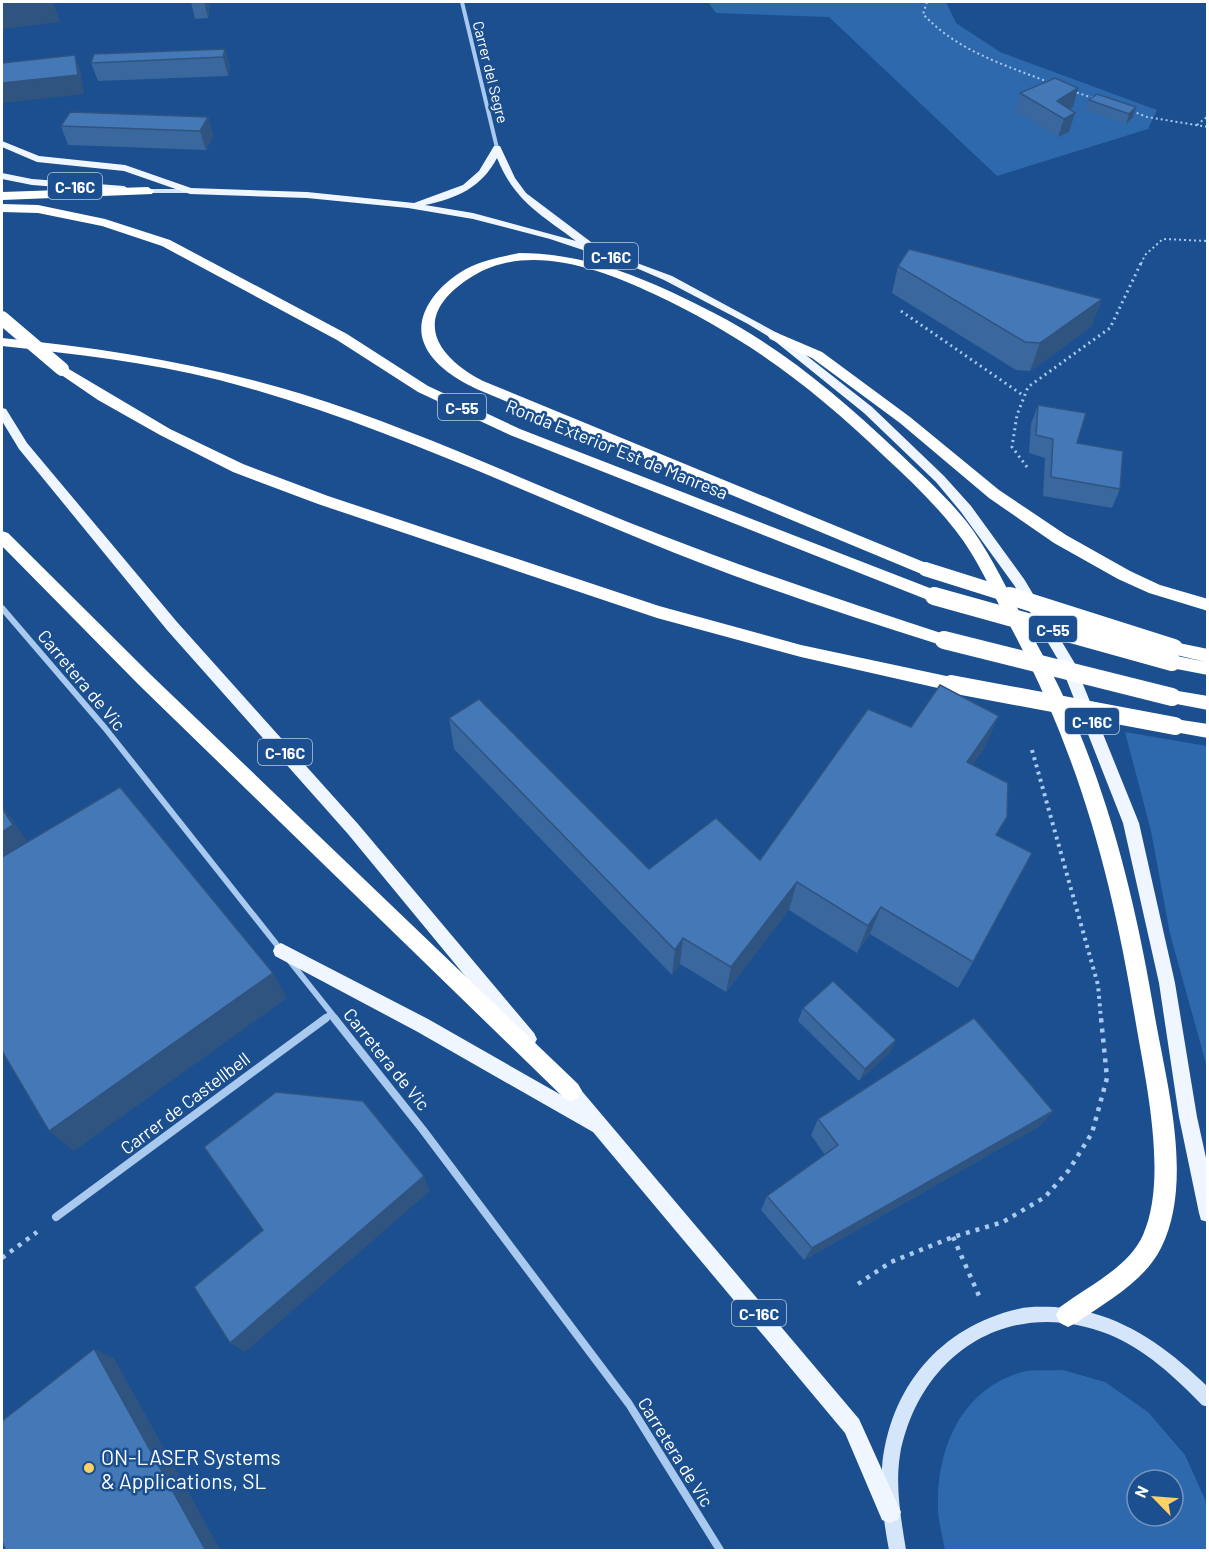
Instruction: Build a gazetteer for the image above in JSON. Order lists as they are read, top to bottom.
{
  "streets": {
    "highway": ["C-16C", "C-55", "Ronda Exterior Est de Manresa"],
    "street": ["Carrer del Segre", "Carretera de Vic", "Carrer de Castellbell"]
  },
  "crossings": [
    ["Carretera de Vic", "Carrer de Castellbell"]
  ],
  "places": ["ON-LASER Systems & Applications, SL"],
  "north": "top left"
}
